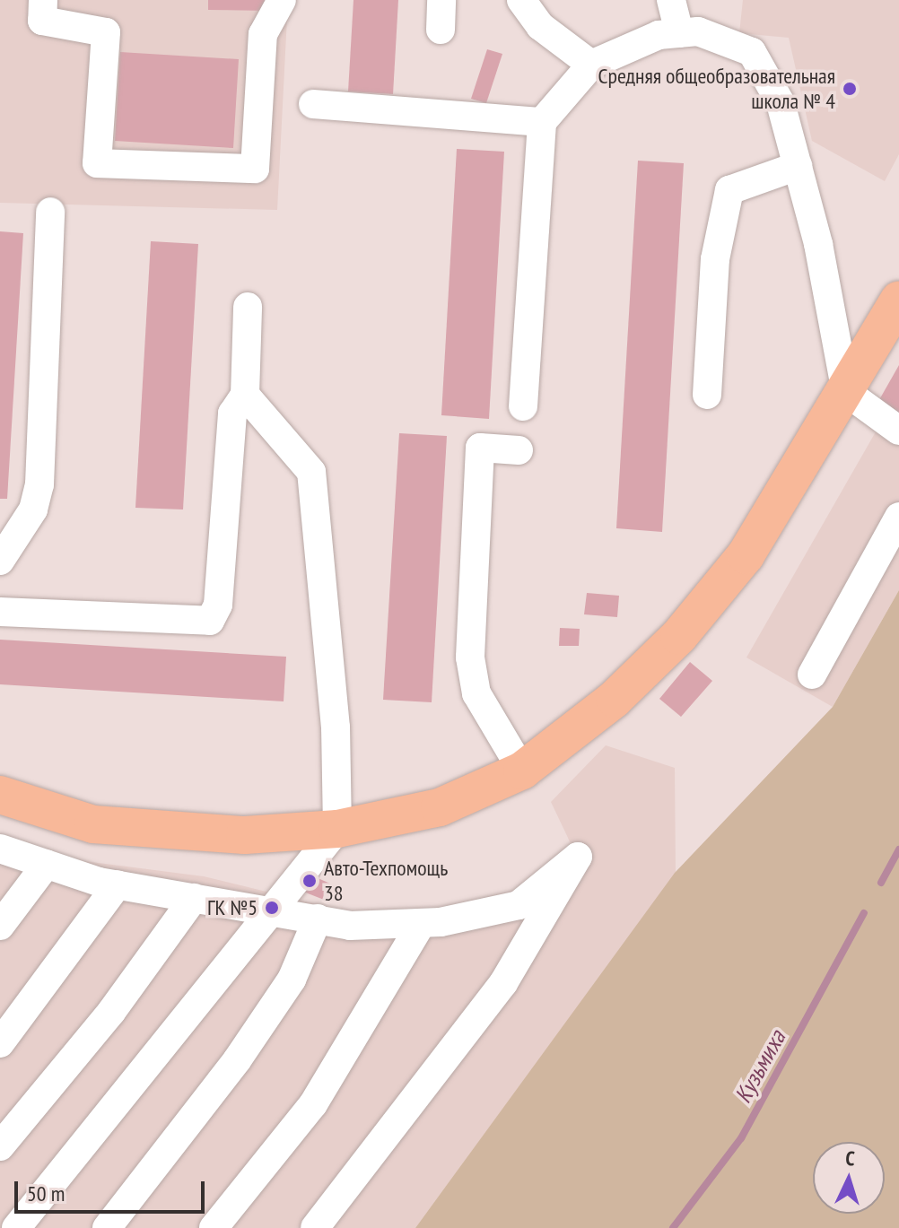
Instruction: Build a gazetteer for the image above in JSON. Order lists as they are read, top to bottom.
{
  "water": ["Кузьмиха"],
  "places": ["Средняя общеобразовательная школа № 4", "Авто-Техпомощь 38", "ГК №5"],
  "scale_bar": "50 m",
  "north": "top"
}
